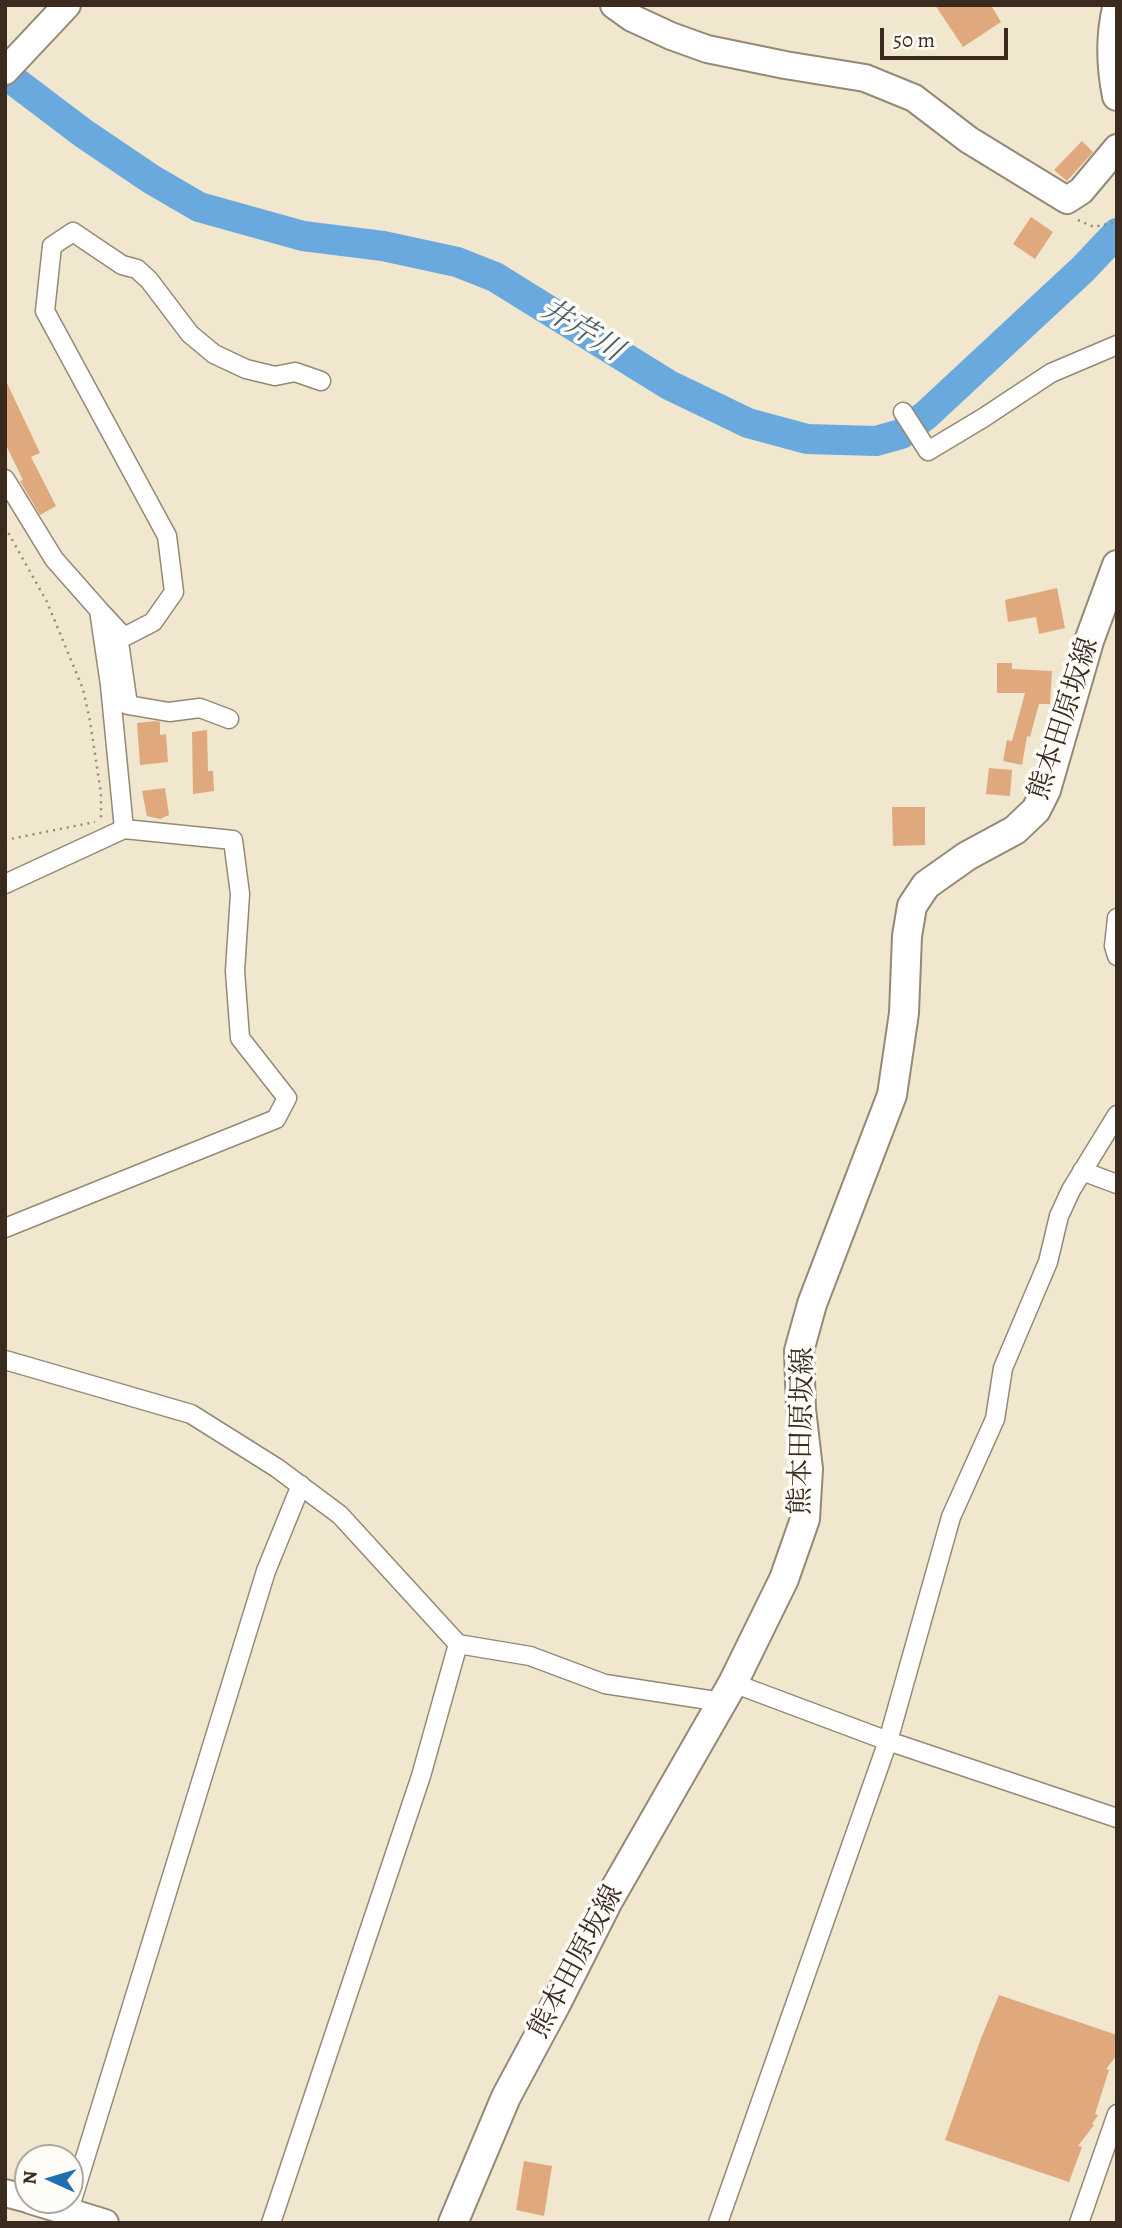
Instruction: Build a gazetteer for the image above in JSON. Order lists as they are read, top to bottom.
{
  "streets": {
    "main road": ["熊本田原坂線"]
  },
  "water": ["井芹川"],
  "scale_bar": "50 m",
  "north": "left"
}
